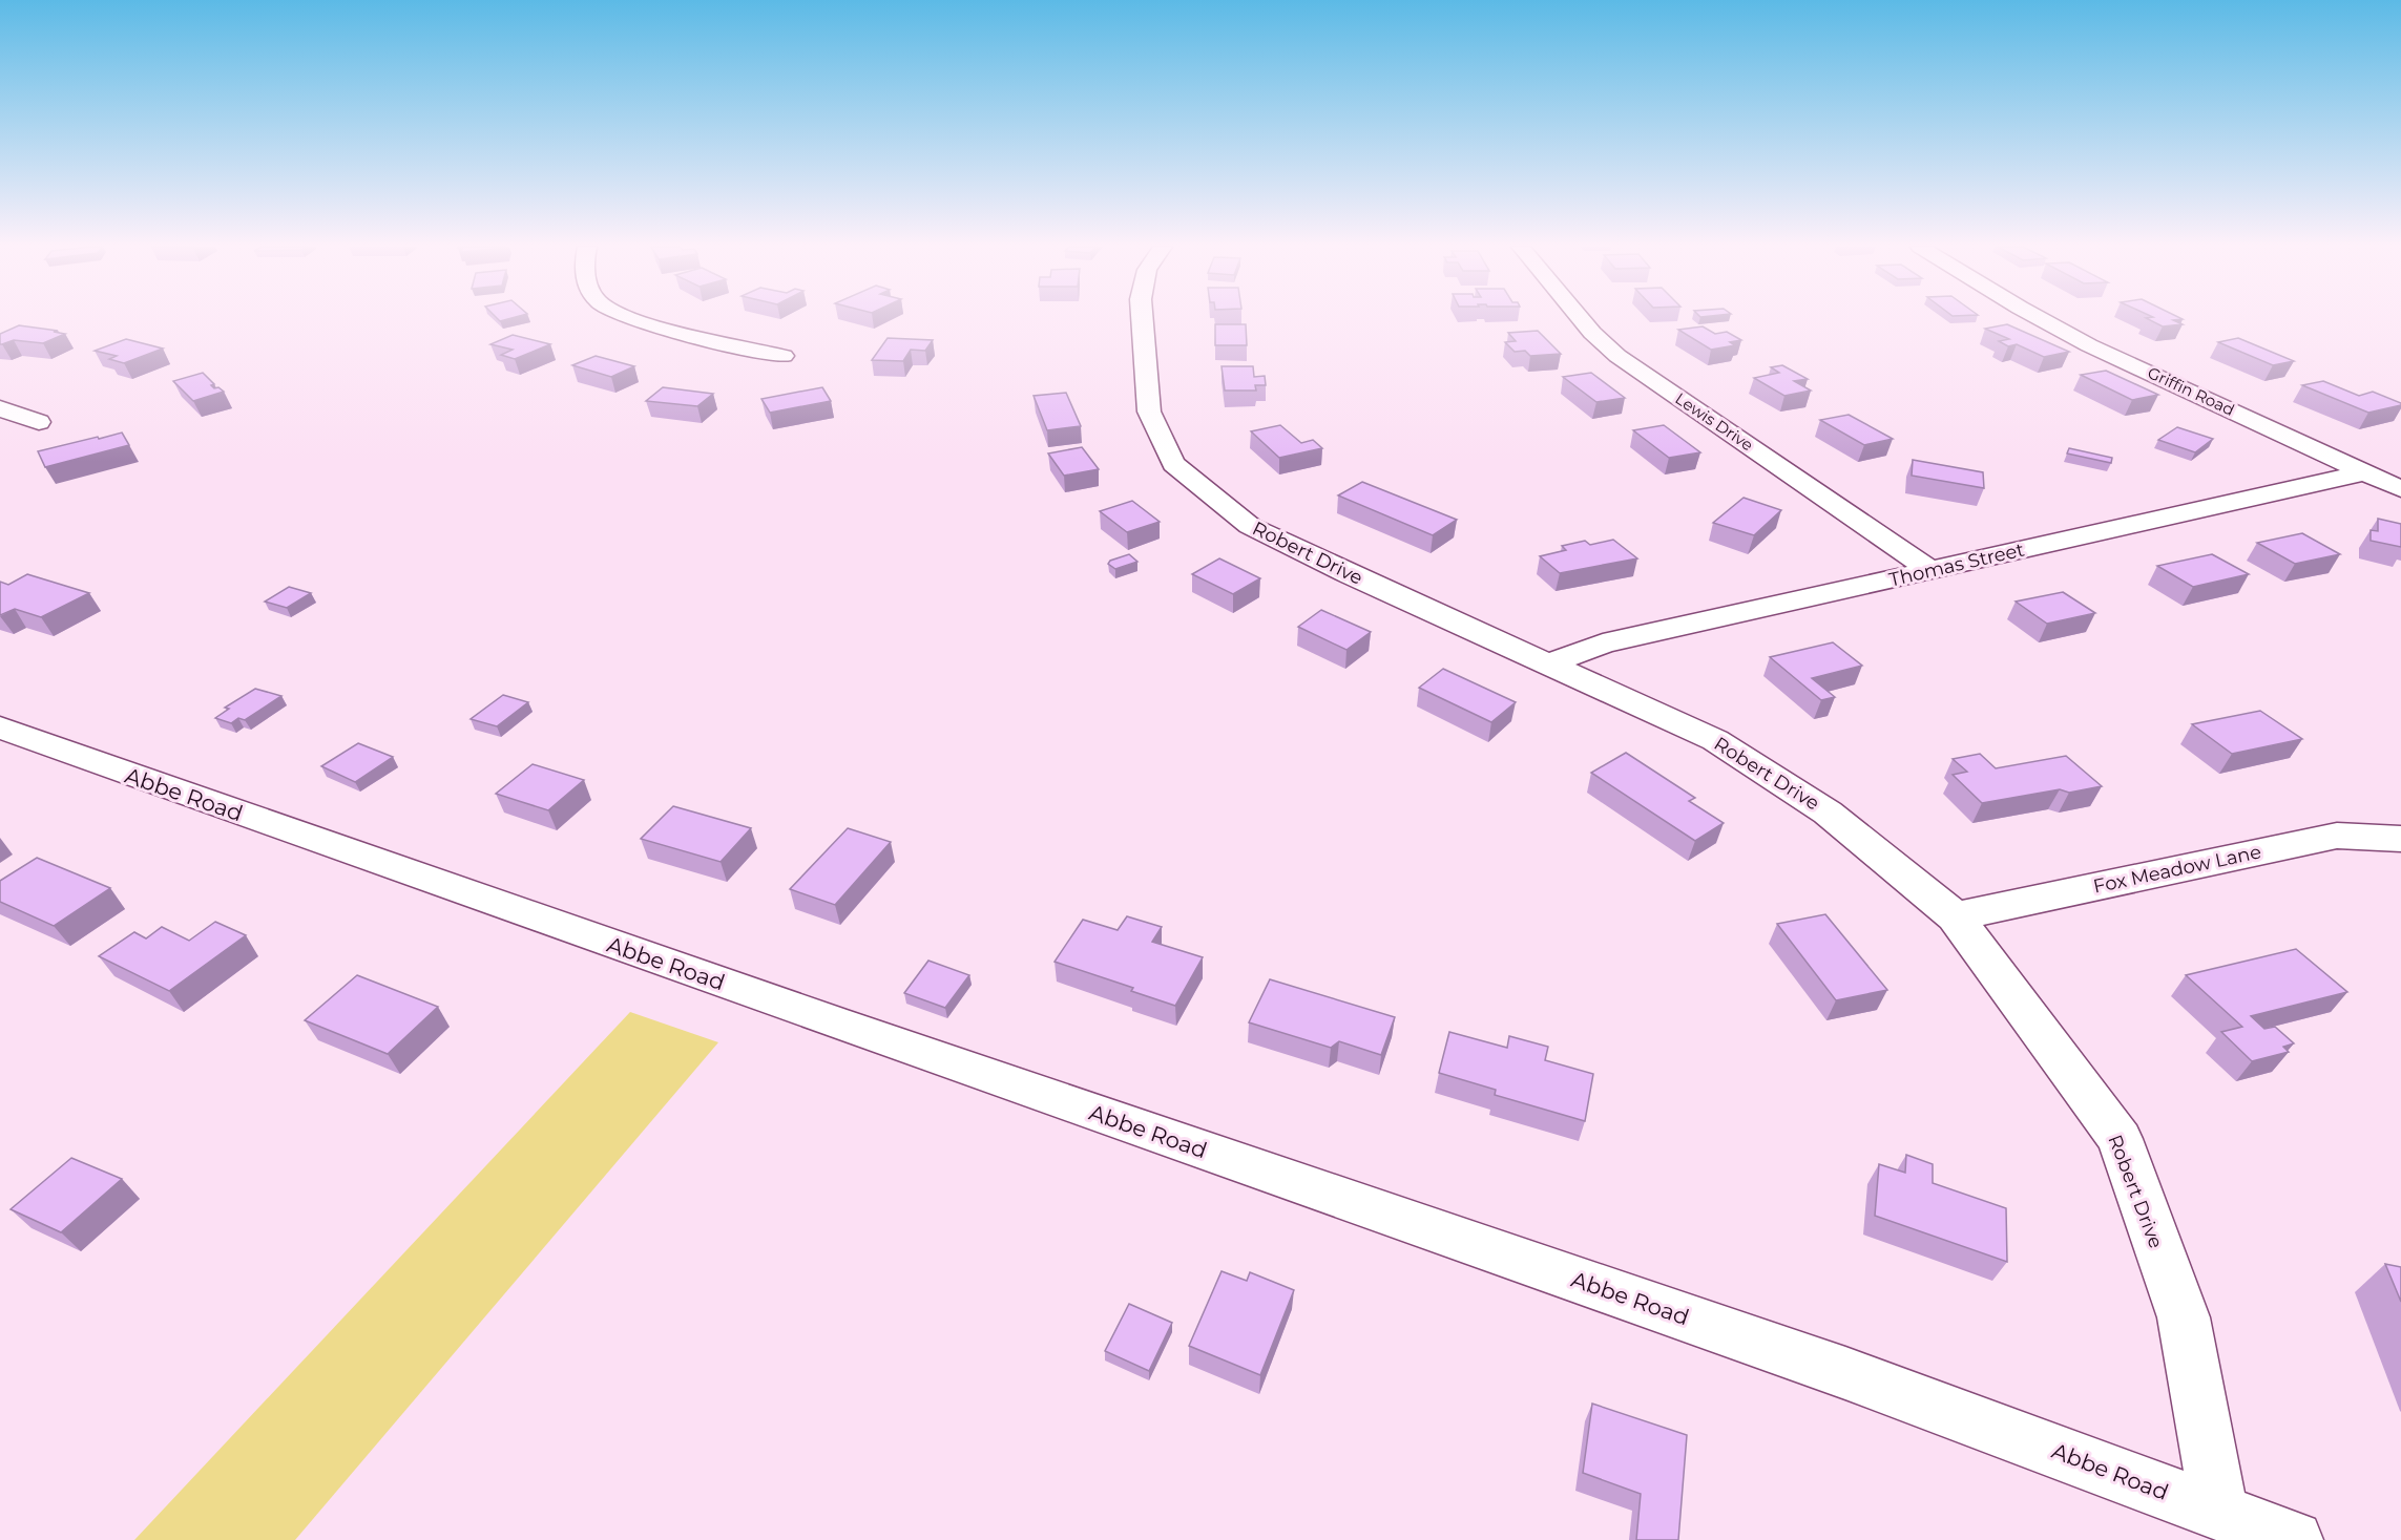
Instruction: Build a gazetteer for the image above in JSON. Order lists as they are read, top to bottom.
{
  "streets": {
    "street": [
      "Griffin Road",
      "Lewis Drive",
      "Robert Drive",
      "Thomas Street",
      "Abbe Road",
      "Fox Meadow Lane"
    ]
  },
  "crossings": [
    ["Griffin Road", "Thomas Street"],
    ["Lewis Drive", "Thomas Street"],
    ["Robert Drive", "Thomas Street"],
    ["Robert Drive", "Abbe Road"],
    ["Robert Drive", "Fox Meadow Lane"]
  ]
}
